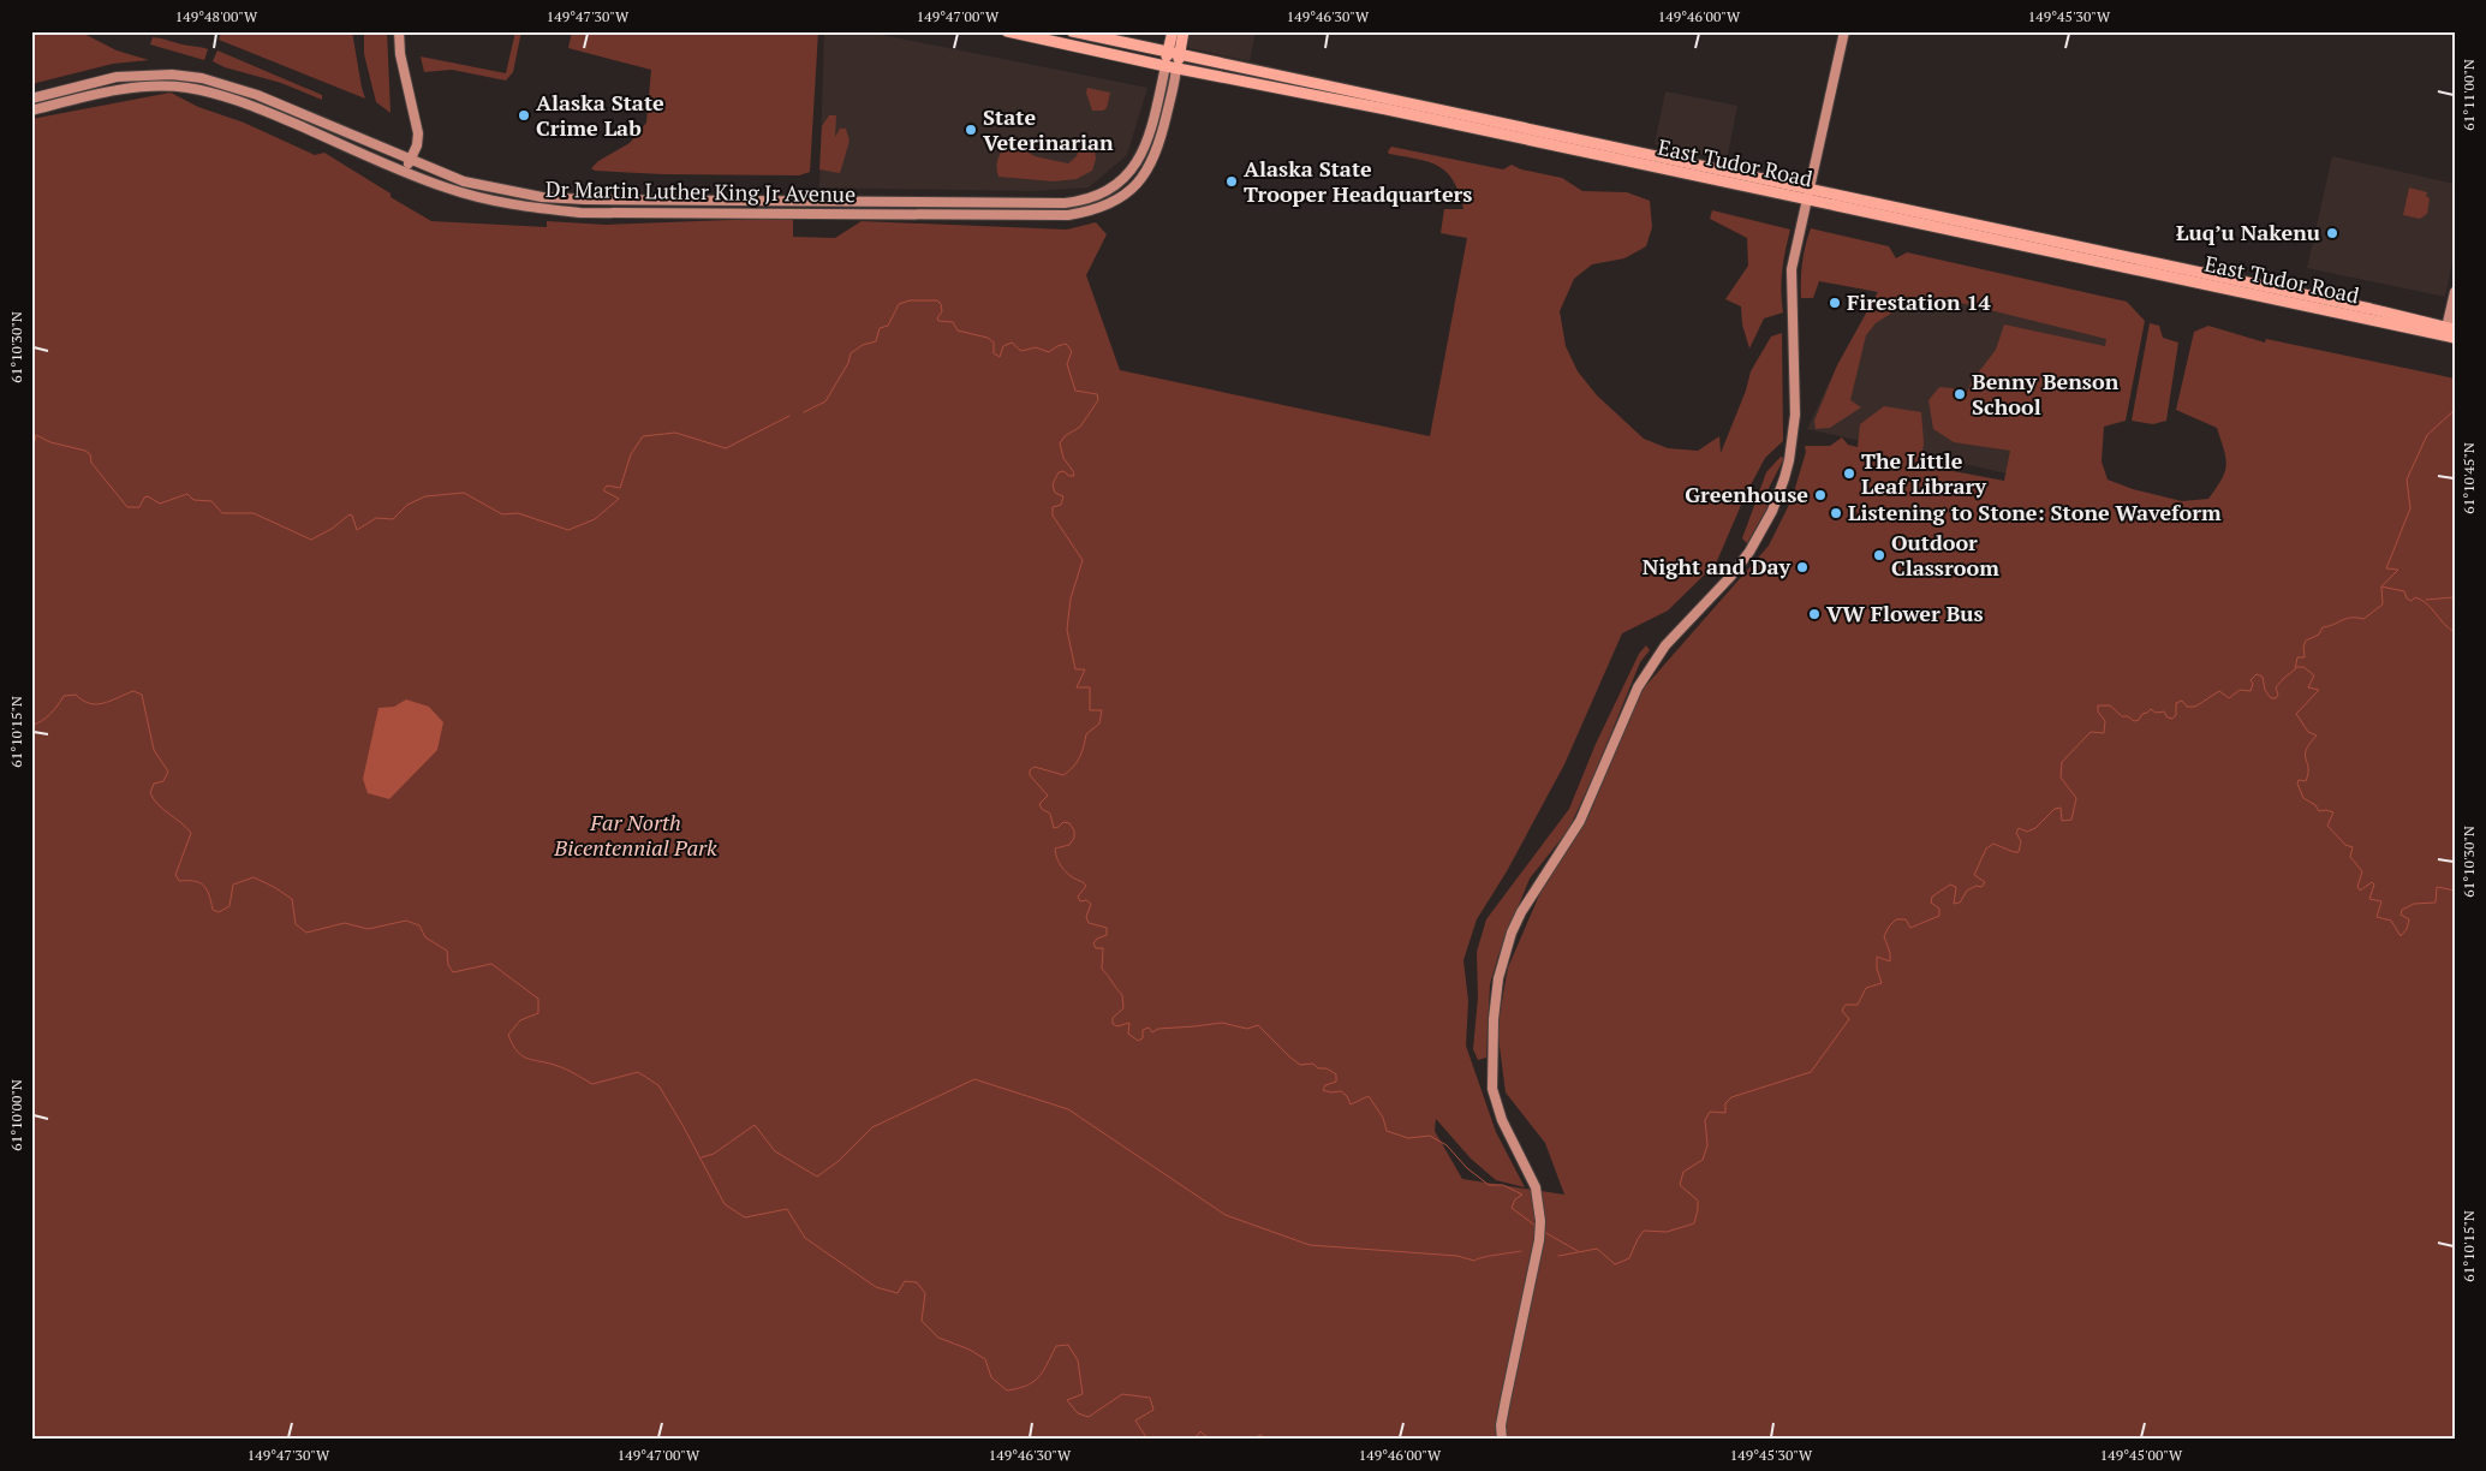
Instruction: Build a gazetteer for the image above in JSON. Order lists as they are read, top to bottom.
{
  "streets": {
    "main road": ["East Tudor Road"],
    "street": ["Dr Martin Luther King Jr Avenue"]
  },
  "crossings": [
    ["East Tudor Road", "Dr Martin Luther King Jr Avenue"]
  ],
  "parks": ["Far North Bicentennial Park"],
  "places": [
    "Alaska State Crime Lab",
    "State Veterinarian",
    "Alaska State Trooper Headquarters",
    "Łuq’u Nakenu",
    "Firestation 14",
    "Benny Benson School",
    "The Little Leaf Library",
    "Greenhouse",
    "Listening to Stone: Stone Waveform",
    "Outdoor Classroom",
    "Night and Day",
    "VW Flower Bus"
  ],
  "coordinates": [
    "149°48'00\"W",
    "149°47'30\"W",
    "149°47'00\"W",
    "149°46'30\"W",
    "149°46'00\"W",
    "149°45'30\"W",
    "61°11'00\"N",
    "61°10'30\"N",
    "61°10'45\"N",
    "61°10'15\"N",
    "61°10'00\"N",
    "149°45'00\"W"
  ]
}
